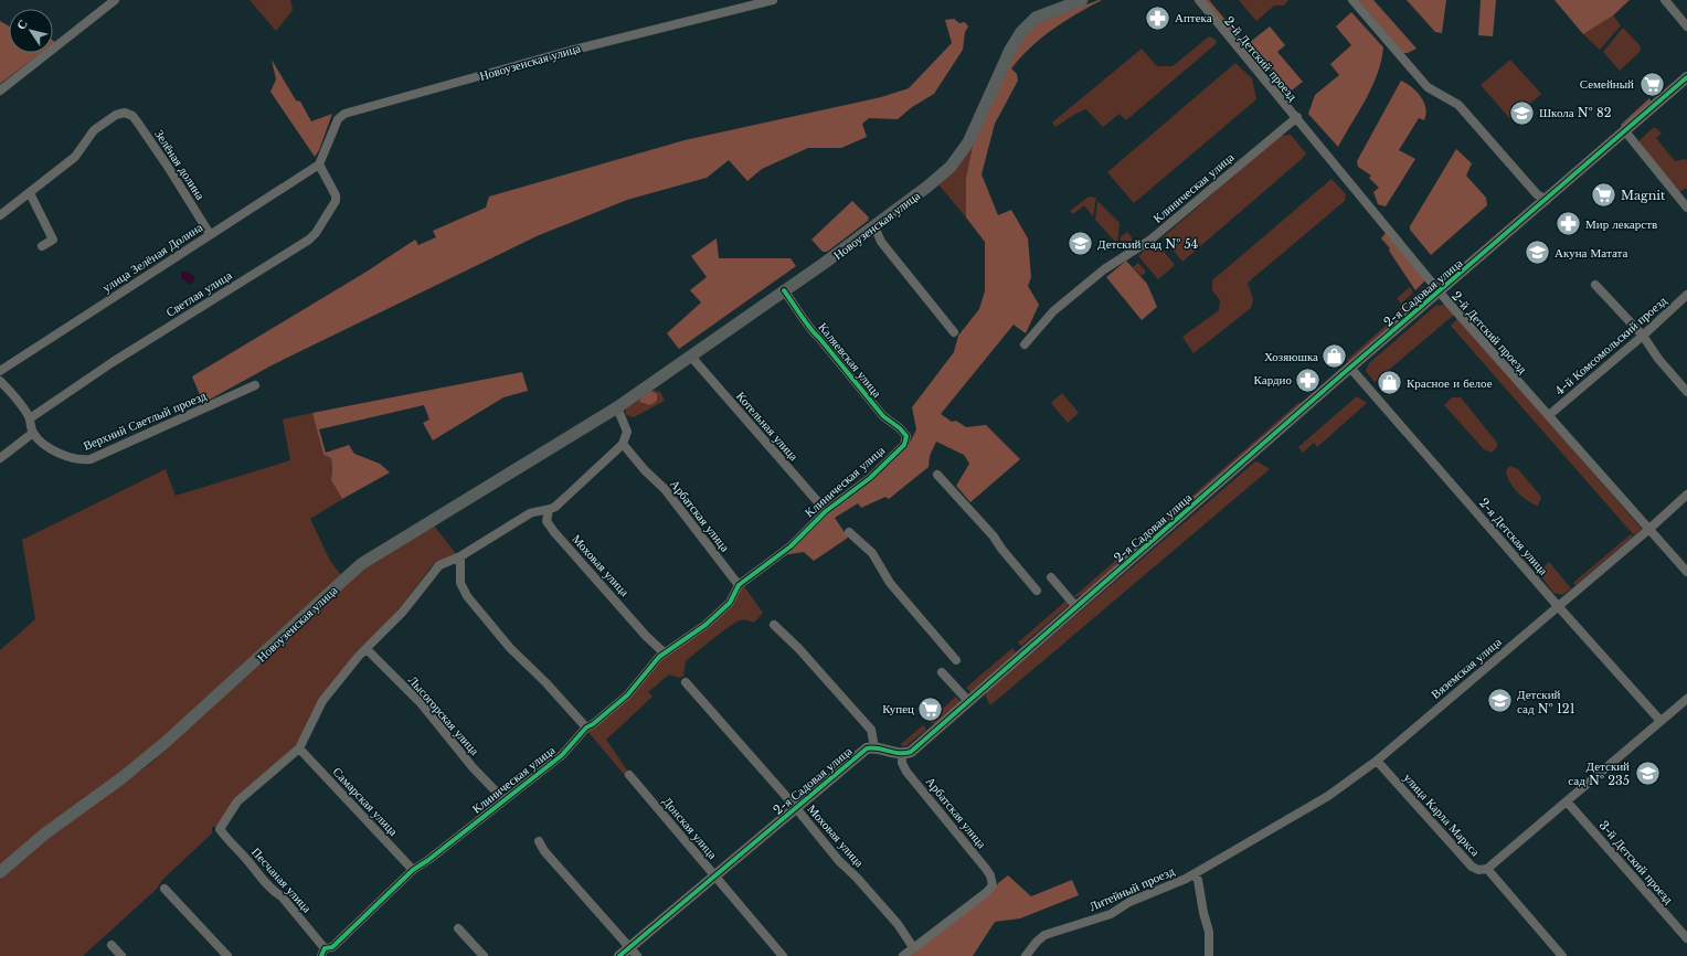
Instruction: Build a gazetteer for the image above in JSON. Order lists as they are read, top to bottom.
{
  "streets": {
    "main road": ["Новоузенская улица"],
    "street": [
      "2-й Детский проезд",
      "Зелёная долина",
      "Клиническая улица",
      "улица Зелёная Долина",
      "2-я Садовая улица",
      "Светлая улица",
      "4-й Комсомольский проезд",
      "Каляевская улица",
      "Верхний Светлый проезд",
      "Котельная улица",
      "Арбатская улица",
      "2-я Детская улица",
      "Моховая улица",
      "Вяземская улица",
      "Лысогорская улица",
      "Самарская улица",
      "улица Карла Маркса",
      "Донская улица",
      "3-й Детский проезд",
      "Песчаная улица",
      "Литейный проезд"
    ]
  },
  "crossings": [
    ["2-й Детский проезд", "Клиническая улица"],
    ["2-й Детский проезд", "2-я Садовая улица"],
    ["2-й Детский проезд", "4-й Комсомольский проезд"],
    ["2-й Детский проезд", "Вяземская улица"],
    ["Новоузенская улица", "улица Зелёная Долина"],
    ["Новоузенская улица", "Светлая улица"],
    ["Новоузенская улица", "Каляевская улица"],
    ["Новоузенская улица", "Котельная улица"],
    ["Зелёная долина", "улица Зелёная Долина"],
    ["Клиническая улица", "Каляевская улица"],
    ["Клиническая улица", "Котельная улица"],
    ["Клиническая улица", "Арбатская улица"],
    ["Клиническая улица", "Моховая улица"],
    ["Клиническая улица", "Лысогорская улица"],
    ["Клиническая улица", "Самарская улица"],
    ["Клиническая улица", "Песчаная улица"],
    ["улица Зелёная Долина", "Светлая улица"],
    ["2-я Садовая улица", "Арбатская улица"],
    ["2-я Садовая улица", "2-я Детская улица"],
    ["2-я Садовая улица", "Моховая улица"],
    ["2-я Садовая улица", "Донская улица"],
    ["Арбатская улица", "Моховая улица"],
    ["2-я Детская улица", "Вяземская улица"],
    ["Вяземская улица", "улица Карла Маркса"],
    ["Вяземская улица", "Литейный проезд"],
    ["Самарская улица", "Песчаная улица"]
  ],
  "places": {
    "pharmacy": ["Аптека", "Мир лекарств", "Кардио"],
    "supermarket": ["Семейный", "Magnit", "Купец"],
    "school or university": [
      "Школа № 82",
      "Детский сад № 54",
      "Акуна Матата",
      "Детский сад № 121",
      "Детский сад № 235"
    ],
    "shop": ["Хозяюшка", "Красное и белое"]
  },
  "north": "top left"
}
